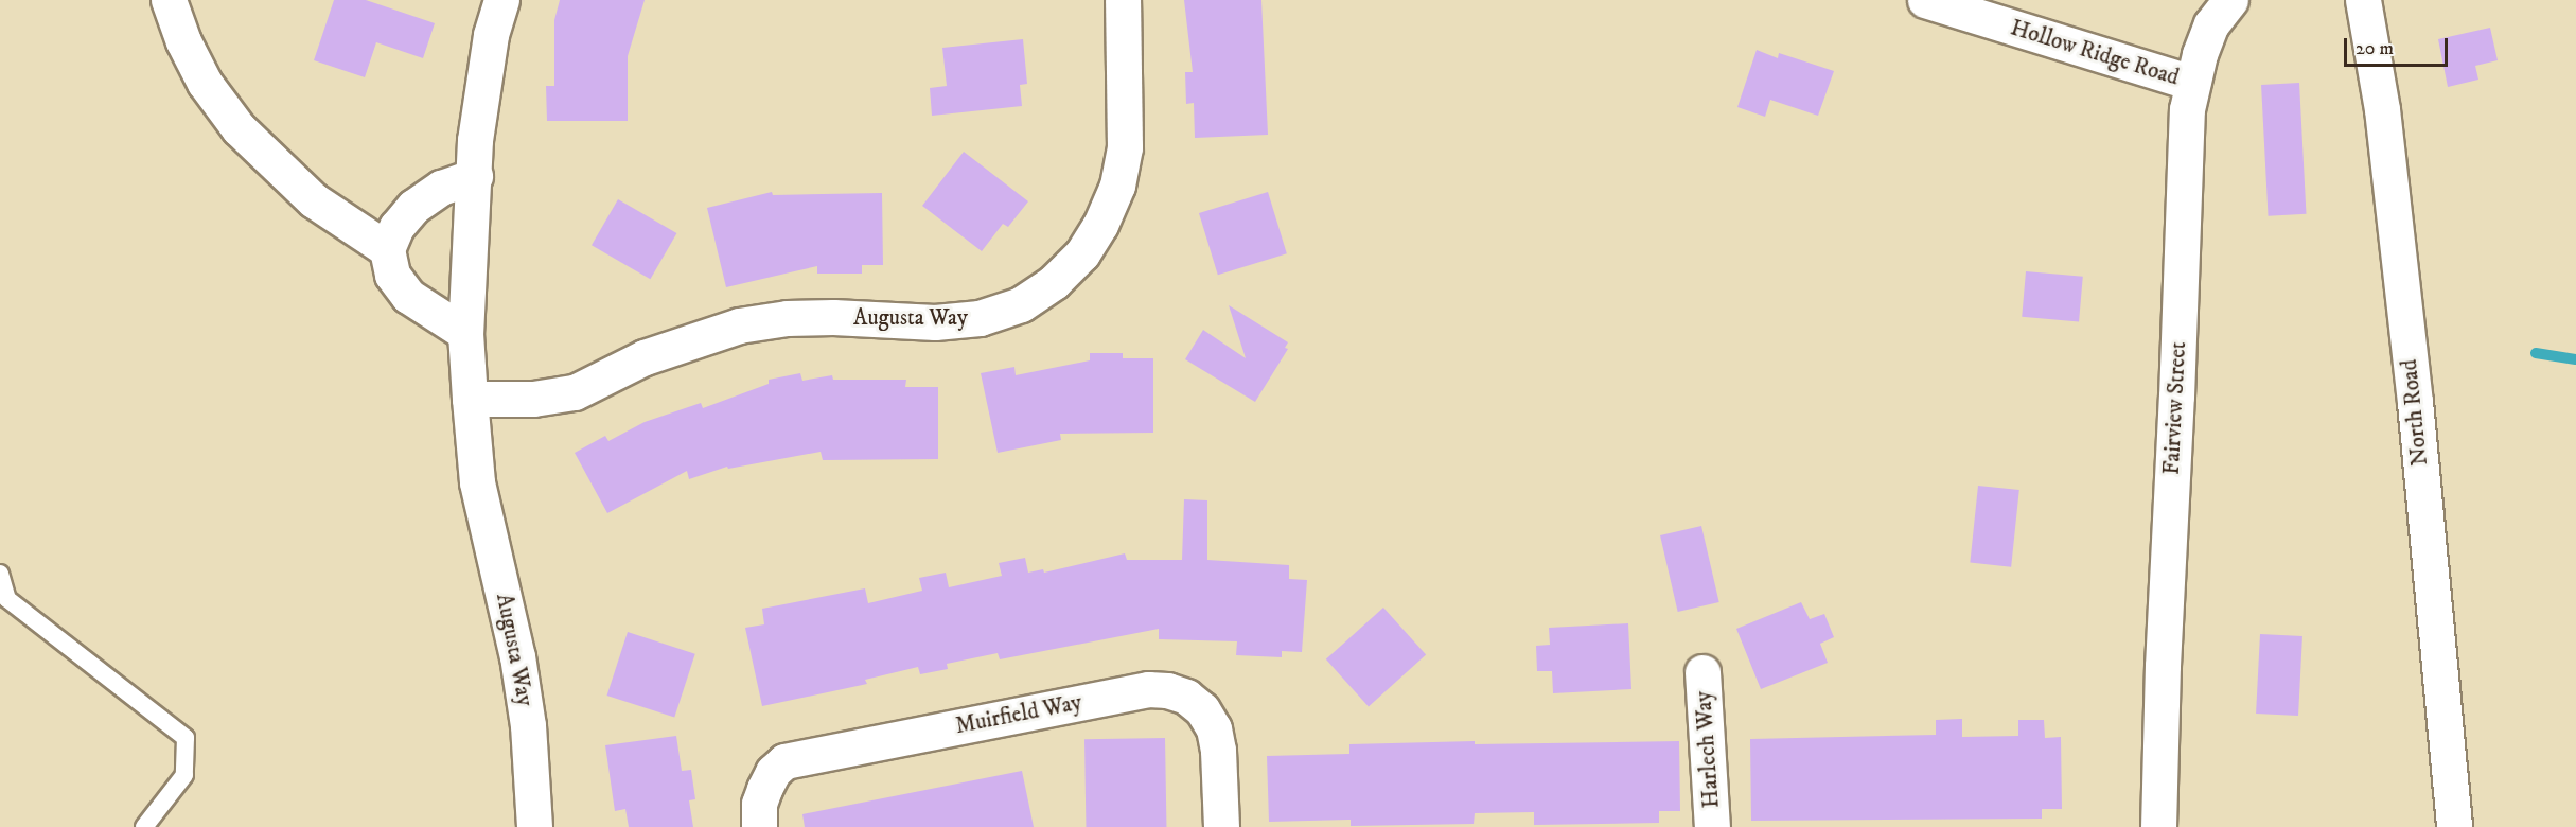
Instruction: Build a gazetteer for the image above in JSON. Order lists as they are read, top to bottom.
{
  "streets": {
    "street": [
      "Hollow Ridge Road",
      "Augusta Way",
      "Fairview Street",
      "North Road",
      "Muirfield Way",
      "Harlech Way"
    ]
  },
  "crossings": [
    ["Hollow Ridge Road", "Fairview Street"]
  ],
  "scale_bar": "20 m"
}
